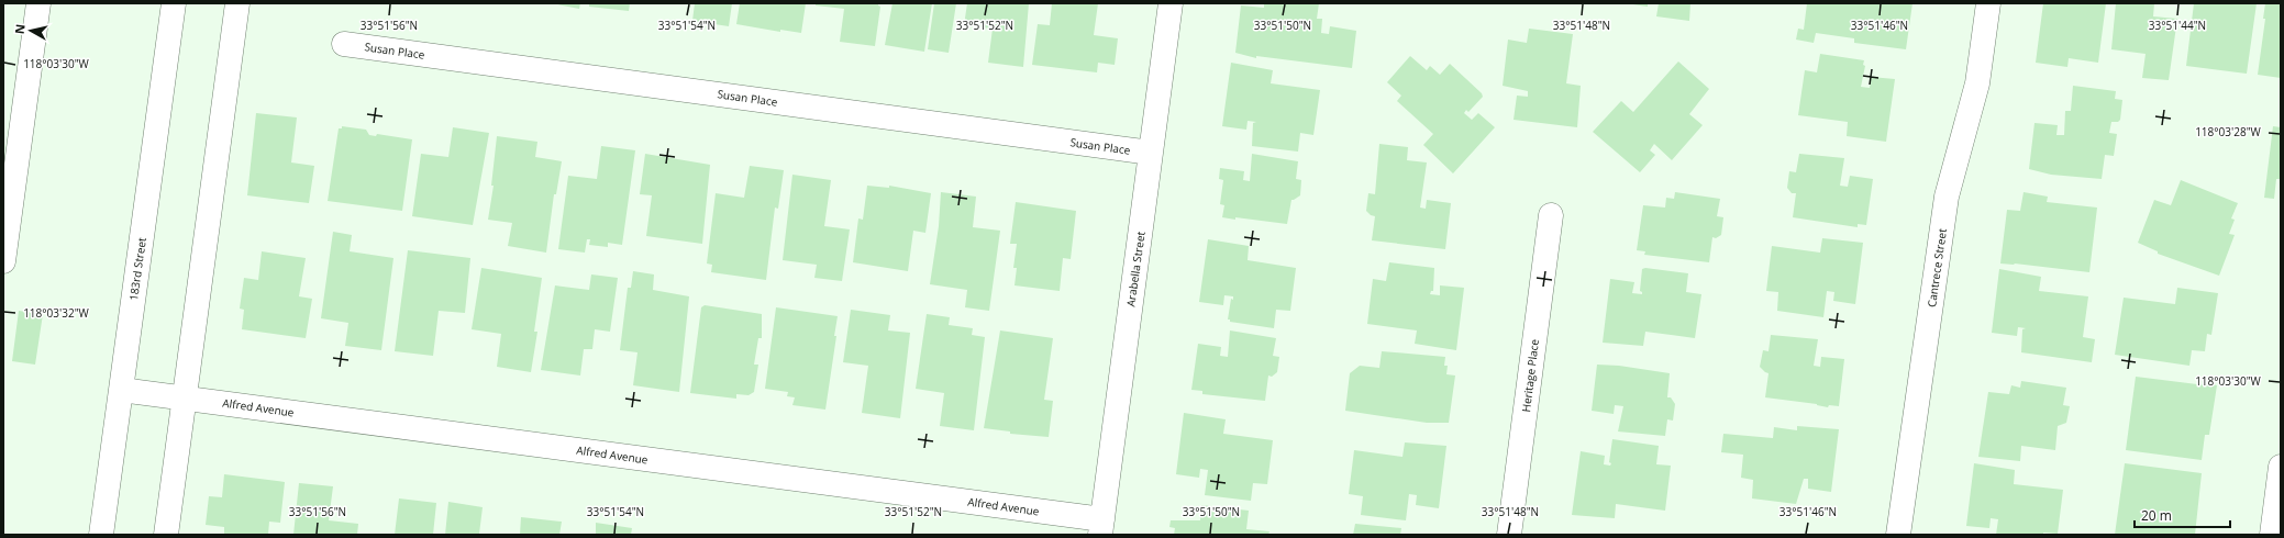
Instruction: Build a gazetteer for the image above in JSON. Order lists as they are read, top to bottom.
{
  "streets": {
    "street": [
      "Susan Place",
      "Cantrece Street",
      "183rd Street",
      "Arabella Street",
      "Heritage Place",
      "Alfred Avenue"
    ]
  },
  "crossings": [
    ["Susan Place", "Arabella Street"],
    ["183rd Street", "Alfred Avenue"],
    ["Arabella Street", "Alfred Avenue"]
  ],
  "scale_bar": "20 m",
  "north": "left",
  "coordinates": [
    "33°51'56\"N",
    "33°51'54\"N",
    "33°51'52\"N",
    "33°51'50\"N",
    "33°51'48\"N",
    "33°51'46\"N",
    "33°51'44\"N",
    "118°03'30\"W",
    "118°03'28\"W",
    "118°03'32\"W"
  ]
}
